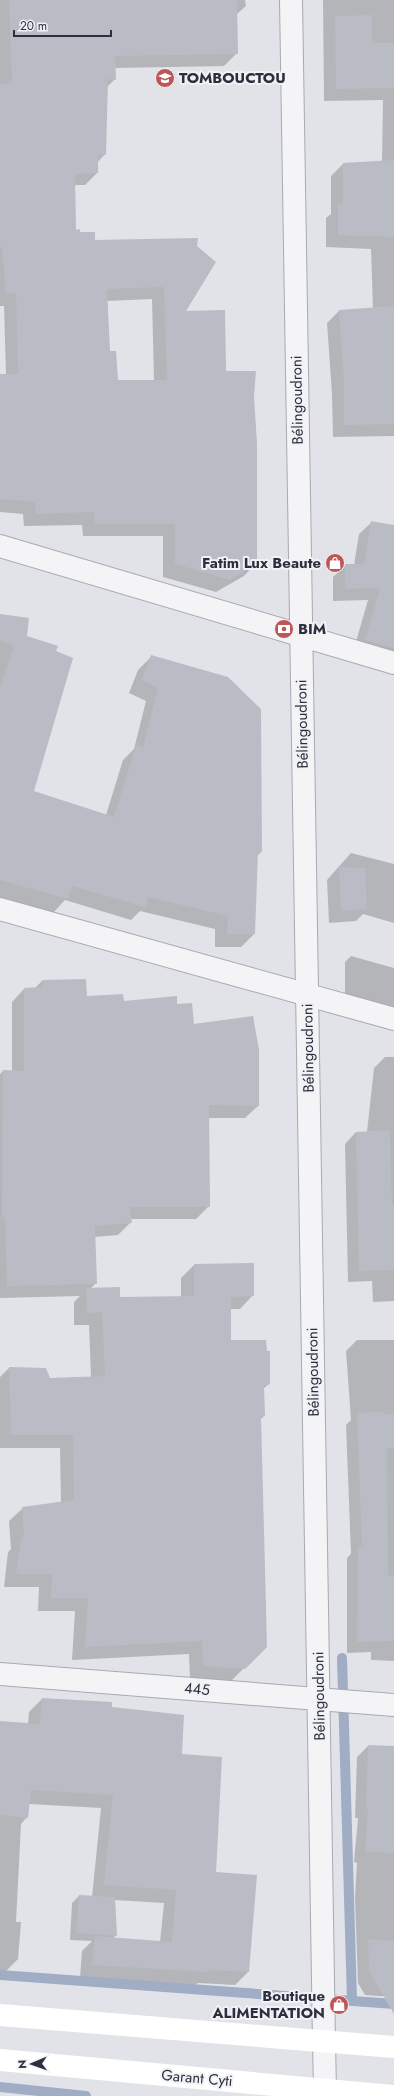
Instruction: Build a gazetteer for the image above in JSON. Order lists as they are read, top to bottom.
{
  "streets": {
    "main road": ["Garant Cyti"],
    "street": ["Bélingoudroni", "445"]
  },
  "crossings": [
    ["Bélingoudroni", "445"],
    ["Bélingoudroni", "Garant Cyti"]
  ],
  "places": {
    "school or university": ["TOMBOUCTOU"],
    "shop": ["Fatim Lux Beaute", "Boutique ALIMENTATION"],
    "bank": ["BIM"]
  },
  "scale_bar": "20 m",
  "north": "left"
}
